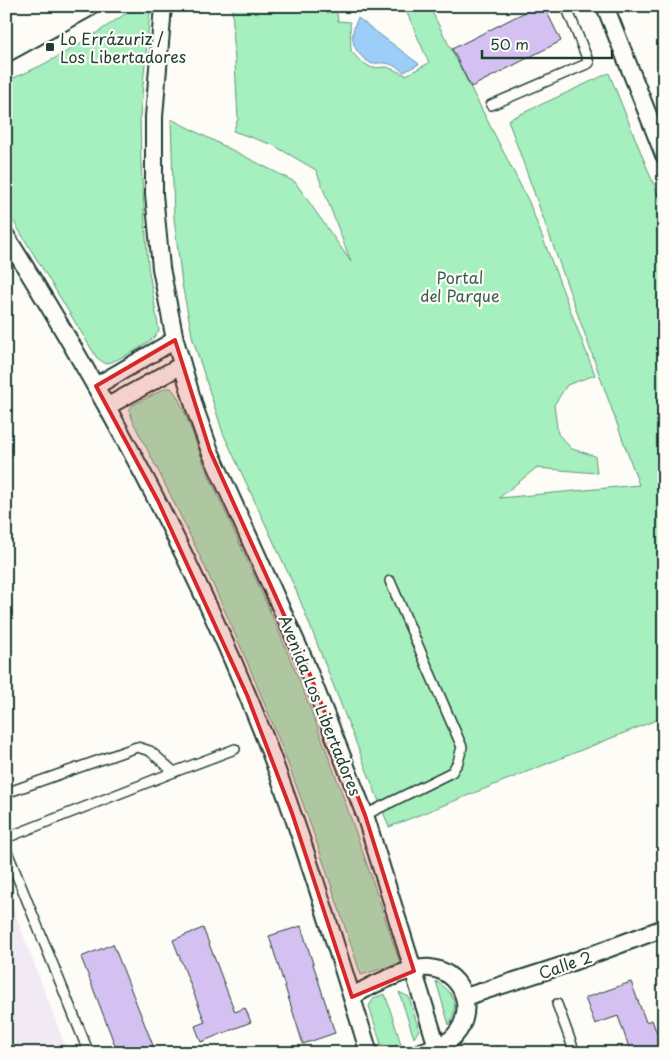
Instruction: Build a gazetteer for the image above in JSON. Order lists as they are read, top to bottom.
{
  "streets": {
    "street": ["Avenida Los Libertadores", "Calle 2"]
  },
  "parks": ["Portal del Parque"],
  "places": {
    "transit": ["Lo Errázuriz / Los Libertadores"]
  },
  "scale_bar": "50 m"
}
